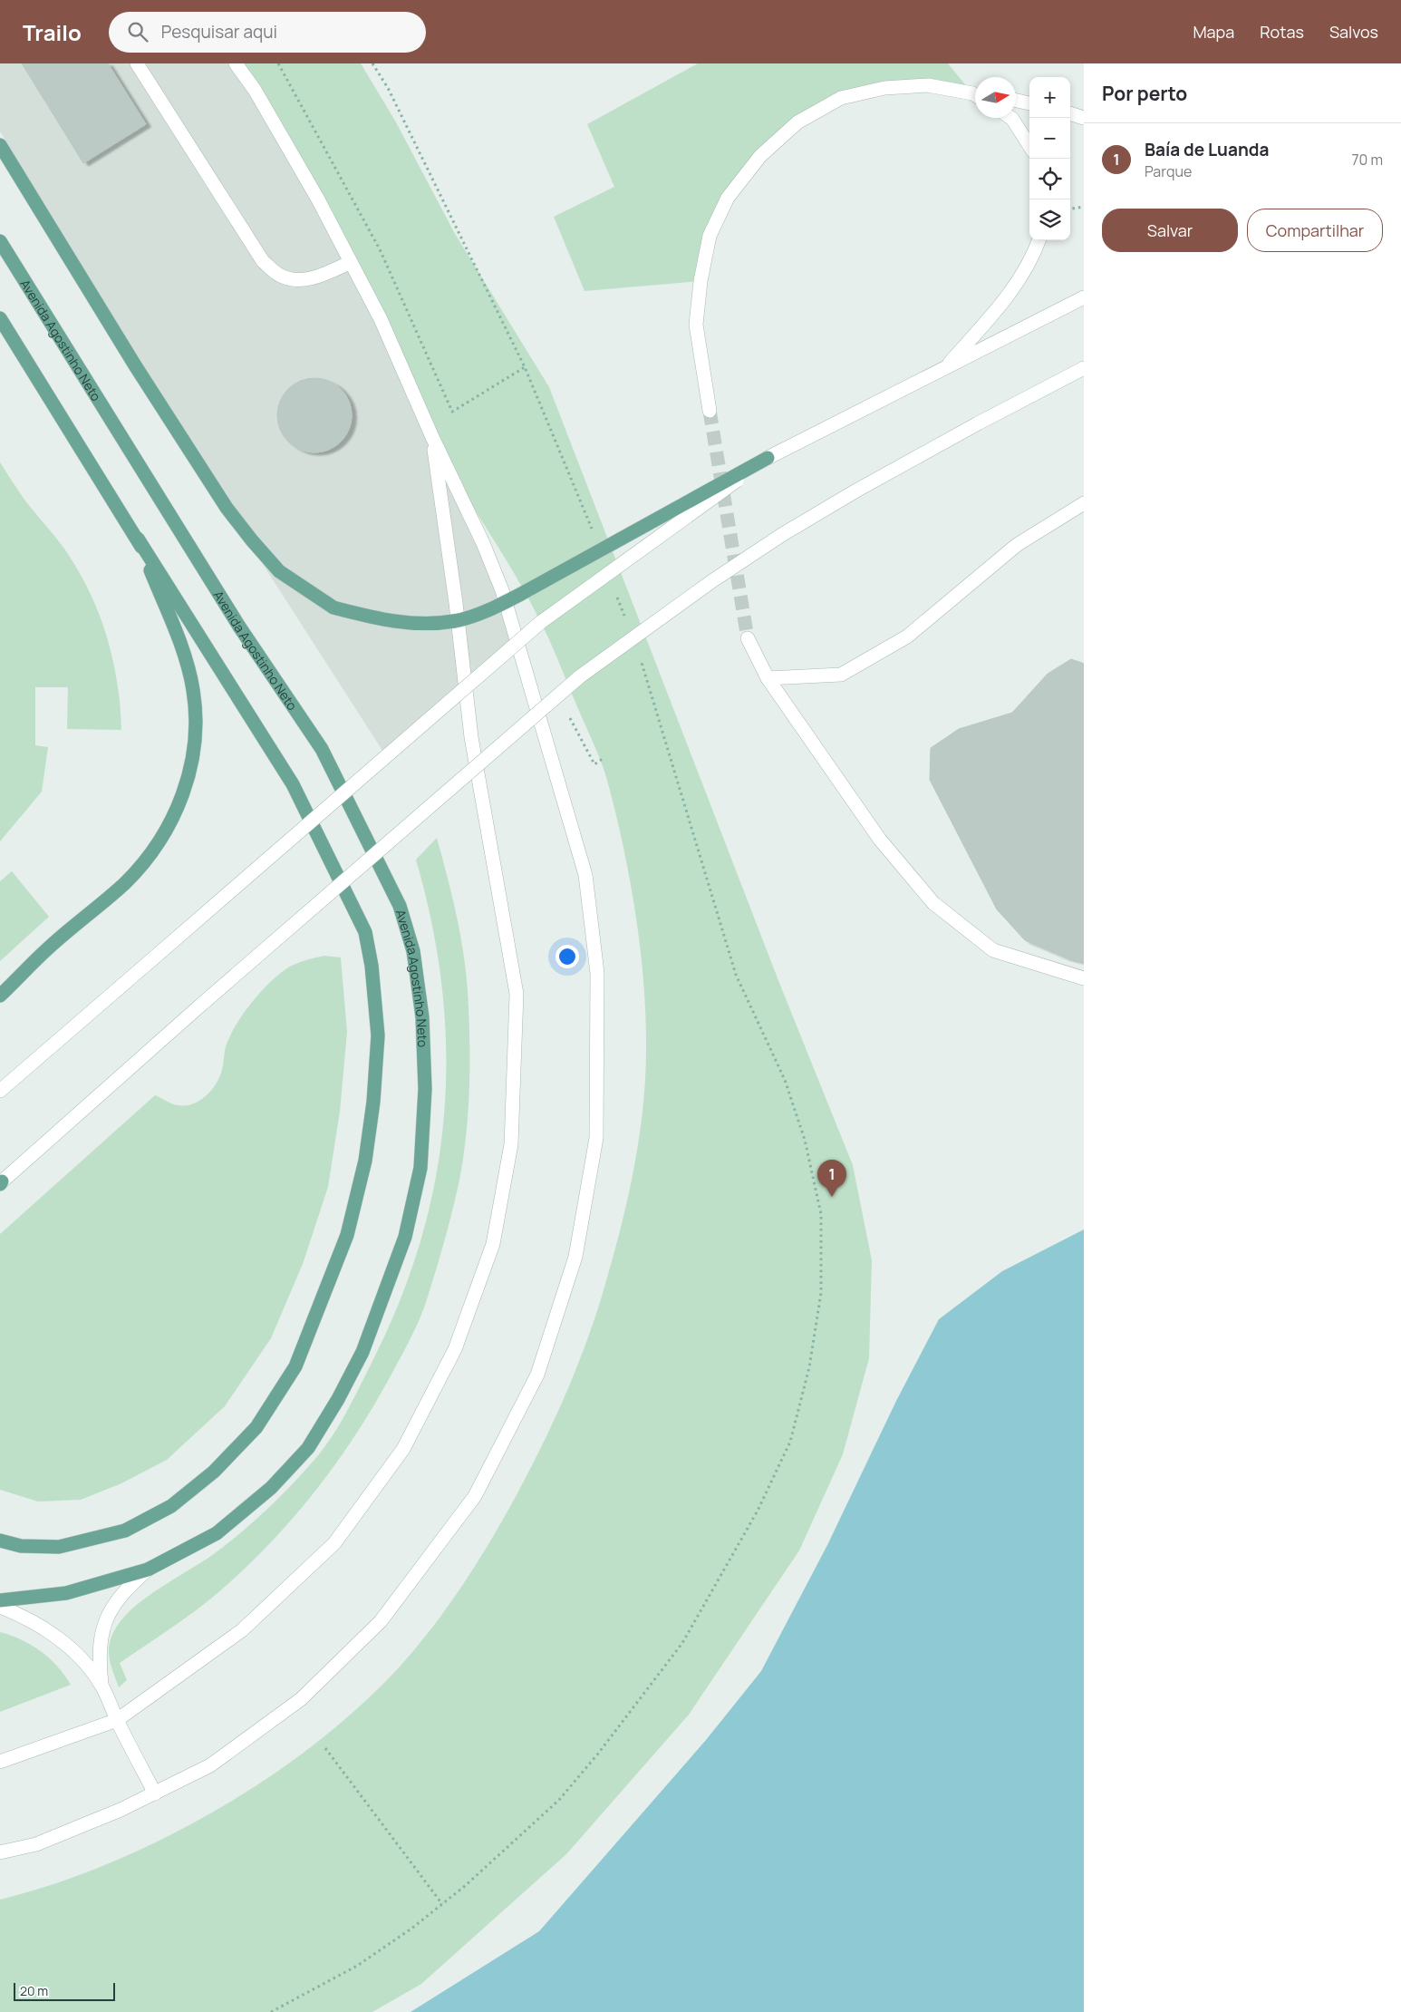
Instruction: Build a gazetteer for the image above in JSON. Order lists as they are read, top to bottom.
{
  "streets": {
    "main road": ["Avenida Agostinho Neto"]
  },
  "scale_bar": "20 m",
  "north": "right",
  "page": {
    "header": "Trailo",
    "search": "Pesquisar aqui",
    "nav": ["Mapa", "Rotas", "Salvos"],
    "heading": "Por perto",
    "map_buttons": ["+", "−"],
    "list": [
      {
        "mark": "1",
        "name": "Baía de Luanda",
        "note": "Parque",
        "value": "70 m"
      }
    ],
    "buttons": ["Salvar", "Compartilhar"],
    "pins": "1",
    "scale": "20 m"
  }
}
